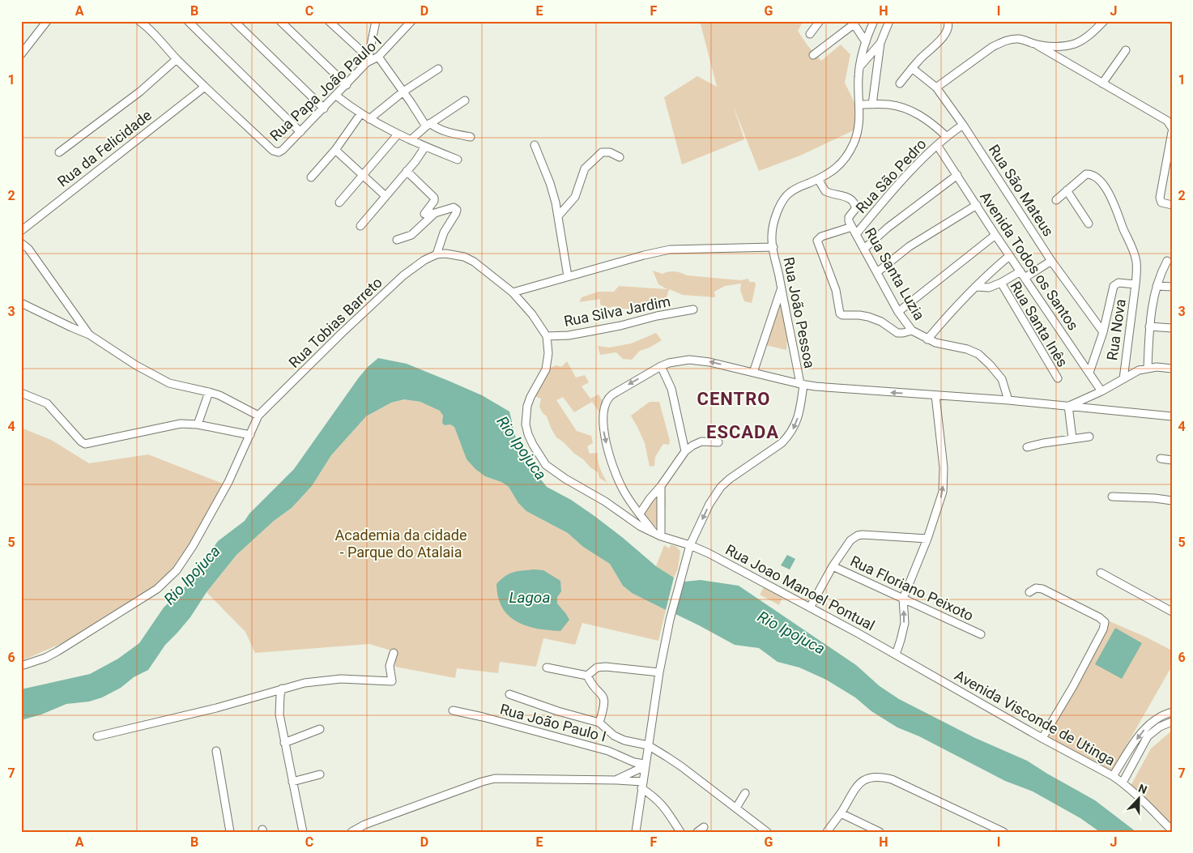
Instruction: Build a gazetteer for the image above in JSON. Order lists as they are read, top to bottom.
{
  "streets": {
    "street": [
      "Rua Papa João Paulo I",
      "Rua da Felicidade",
      "Rua São Pedro",
      "Rua São Mateus",
      "Avenida Todos os Santos",
      "Rua Santa Luzia",
      "Rua Silva Jardim",
      "Rua João Pessoa",
      "Rua Tobias Barreto",
      "Rua Santa Inês",
      "Rua Nova",
      "Rua Joao Manoel Pontual",
      "Rua Floriano Peixoto",
      "Avenida Visconde de Utinga",
      "Rua João Paulo I"
    ]
  },
  "crossings": [
    ["Rua Papa João Paulo I", "Rua da Felicidade"],
    ["Rua São Pedro", "Rua São Mateus"],
    ["Rua São Pedro", "Avenida Todos os Santos"],
    ["Rua São Pedro", "Rua Santa Luzia"],
    ["Rua Santa Luzia", "Rua João Pessoa"],
    ["Rua Silva Jardim", "Rua Joao Manoel Pontual"],
    ["Rua Joao Manoel Pontual", "Avenida Visconde de Utinga"]
  ],
  "districts": ["CENTRO", "ESCADA"],
  "water": ["Rio Ipojuca", "Lagoa"],
  "parks": ["Academia da cidade - Parque do Atalaia"],
  "north": "top",
  "grid": {
    "columns": [
      "A",
      "B",
      "C",
      "D",
      "E",
      "F",
      "G",
      "H",
      "I",
      "J"
    ],
    "rows": [
      "1",
      "2",
      "3",
      "4",
      "5",
      "6",
      "7"
    ]
  }
}
